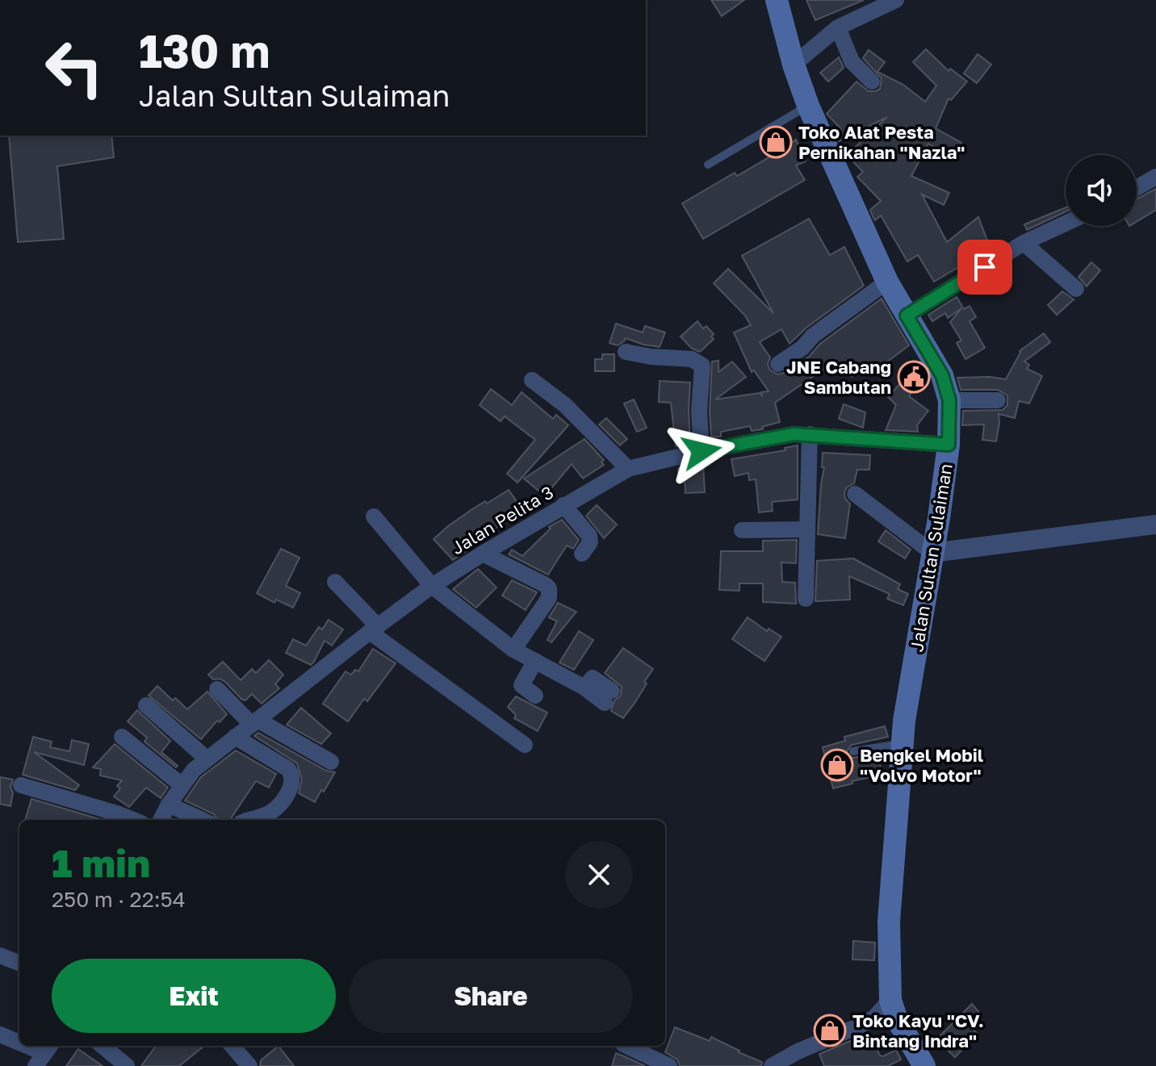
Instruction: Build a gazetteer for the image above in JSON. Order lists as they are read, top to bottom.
{
  "streets": {
    "main road": ["Jalan Sultan Sulaiman"],
    "street": ["Jalan Pelita 3"]
  },
  "crossings": [
    ["Jalan Pelita 3", "Jalan Sultan Sulaiman"]
  ],
  "places": {
    "shop": ["Toko Alat Pesta Pernikahan \"Nazla\"", "Bengkel Mobil \"Volvo Motor\"", "Toko Kayu \"CV. Bintang Indra\""],
    "public building": ["JNE Cabang Sambutan"]
  },
  "page": {
    "turn": ["130 m", "Jalan Sultan Sulaiman"],
    "heading": ["1 min", "250 m · 22:54"],
    "buttons": ["Exit", "Share"]
  }
}
